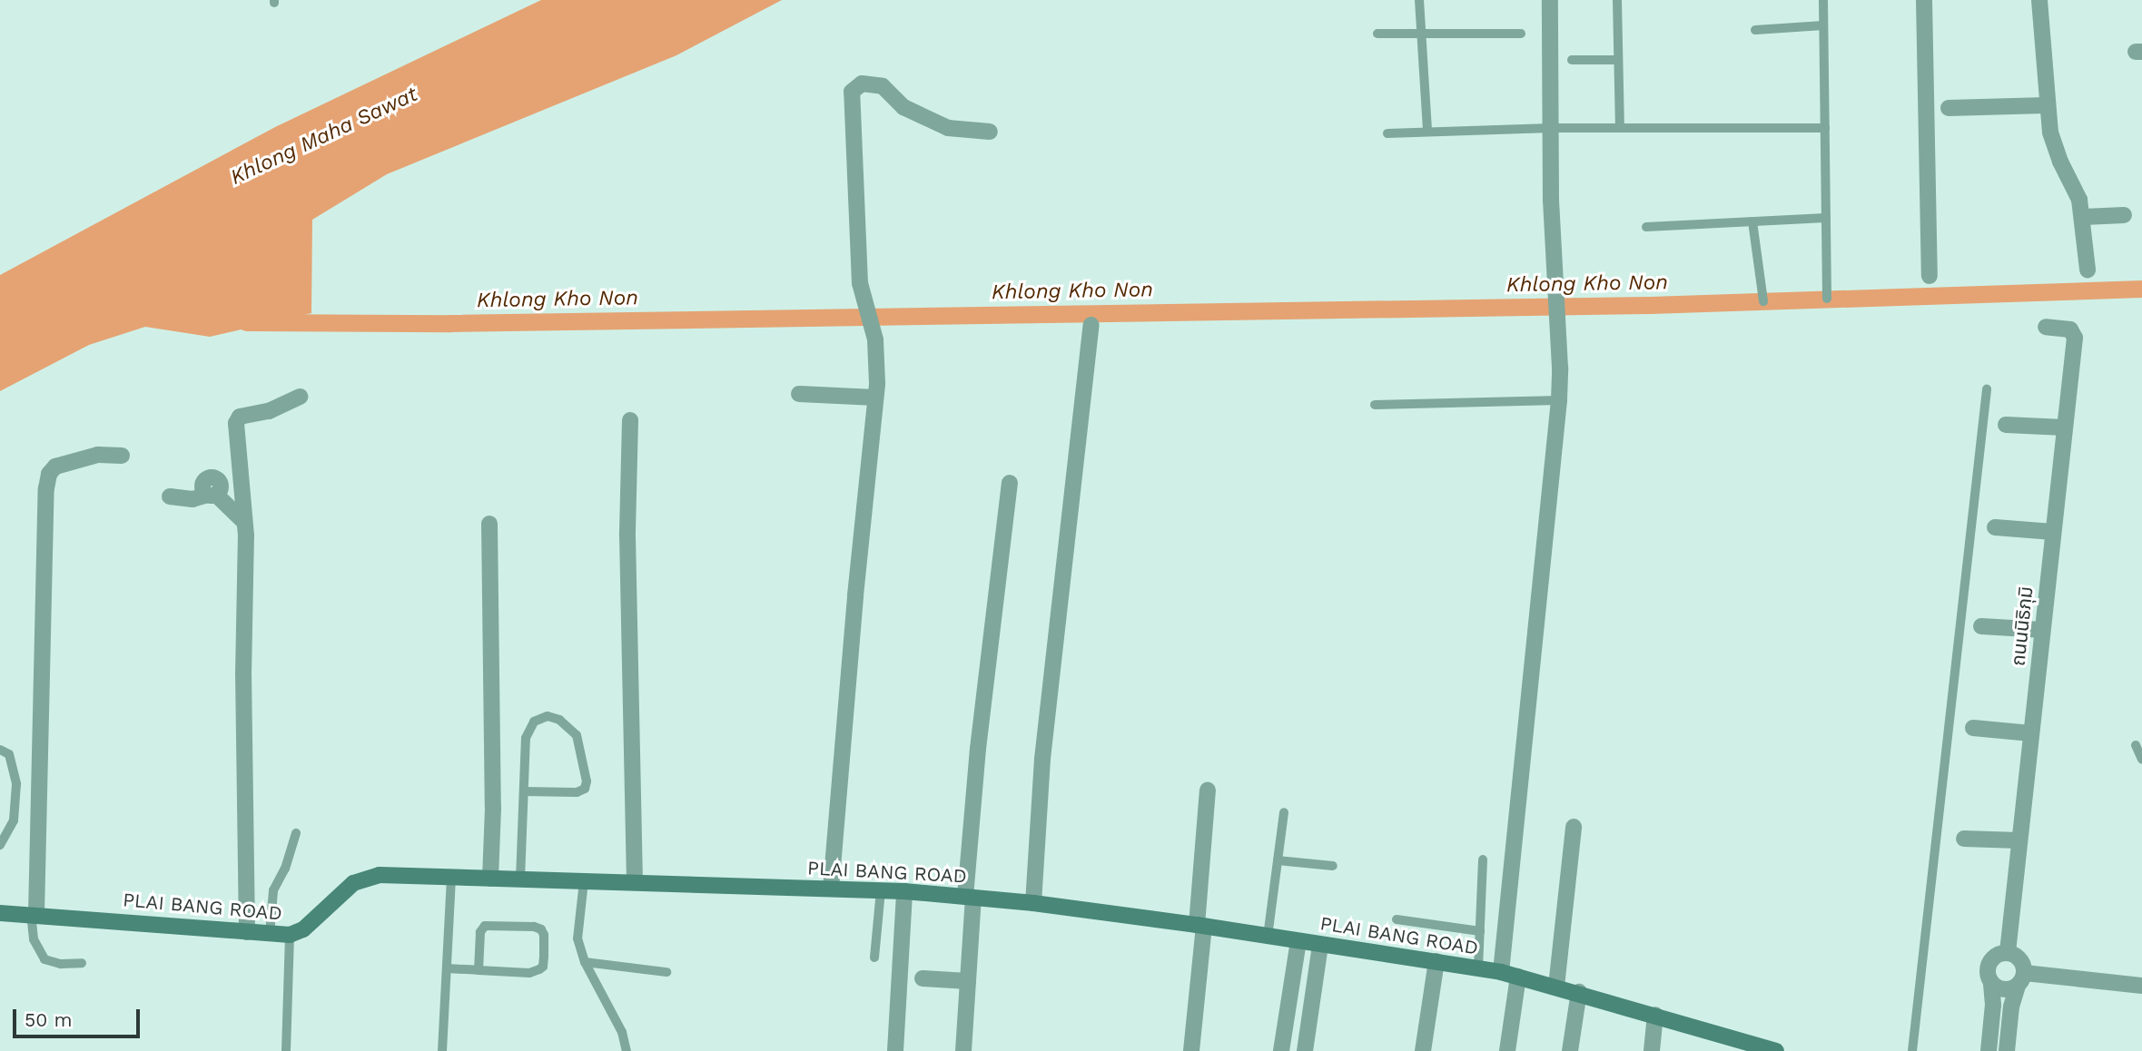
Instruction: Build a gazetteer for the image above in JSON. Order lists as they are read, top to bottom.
{
  "streets": {
    "street": ["ถนนนิธิภุมิ", "PLAI BANG ROAD"]
  },
  "water": ["Khlong Maha Sawat", "Khlong Kho Non"],
  "scale_bar": "50 m"
}
